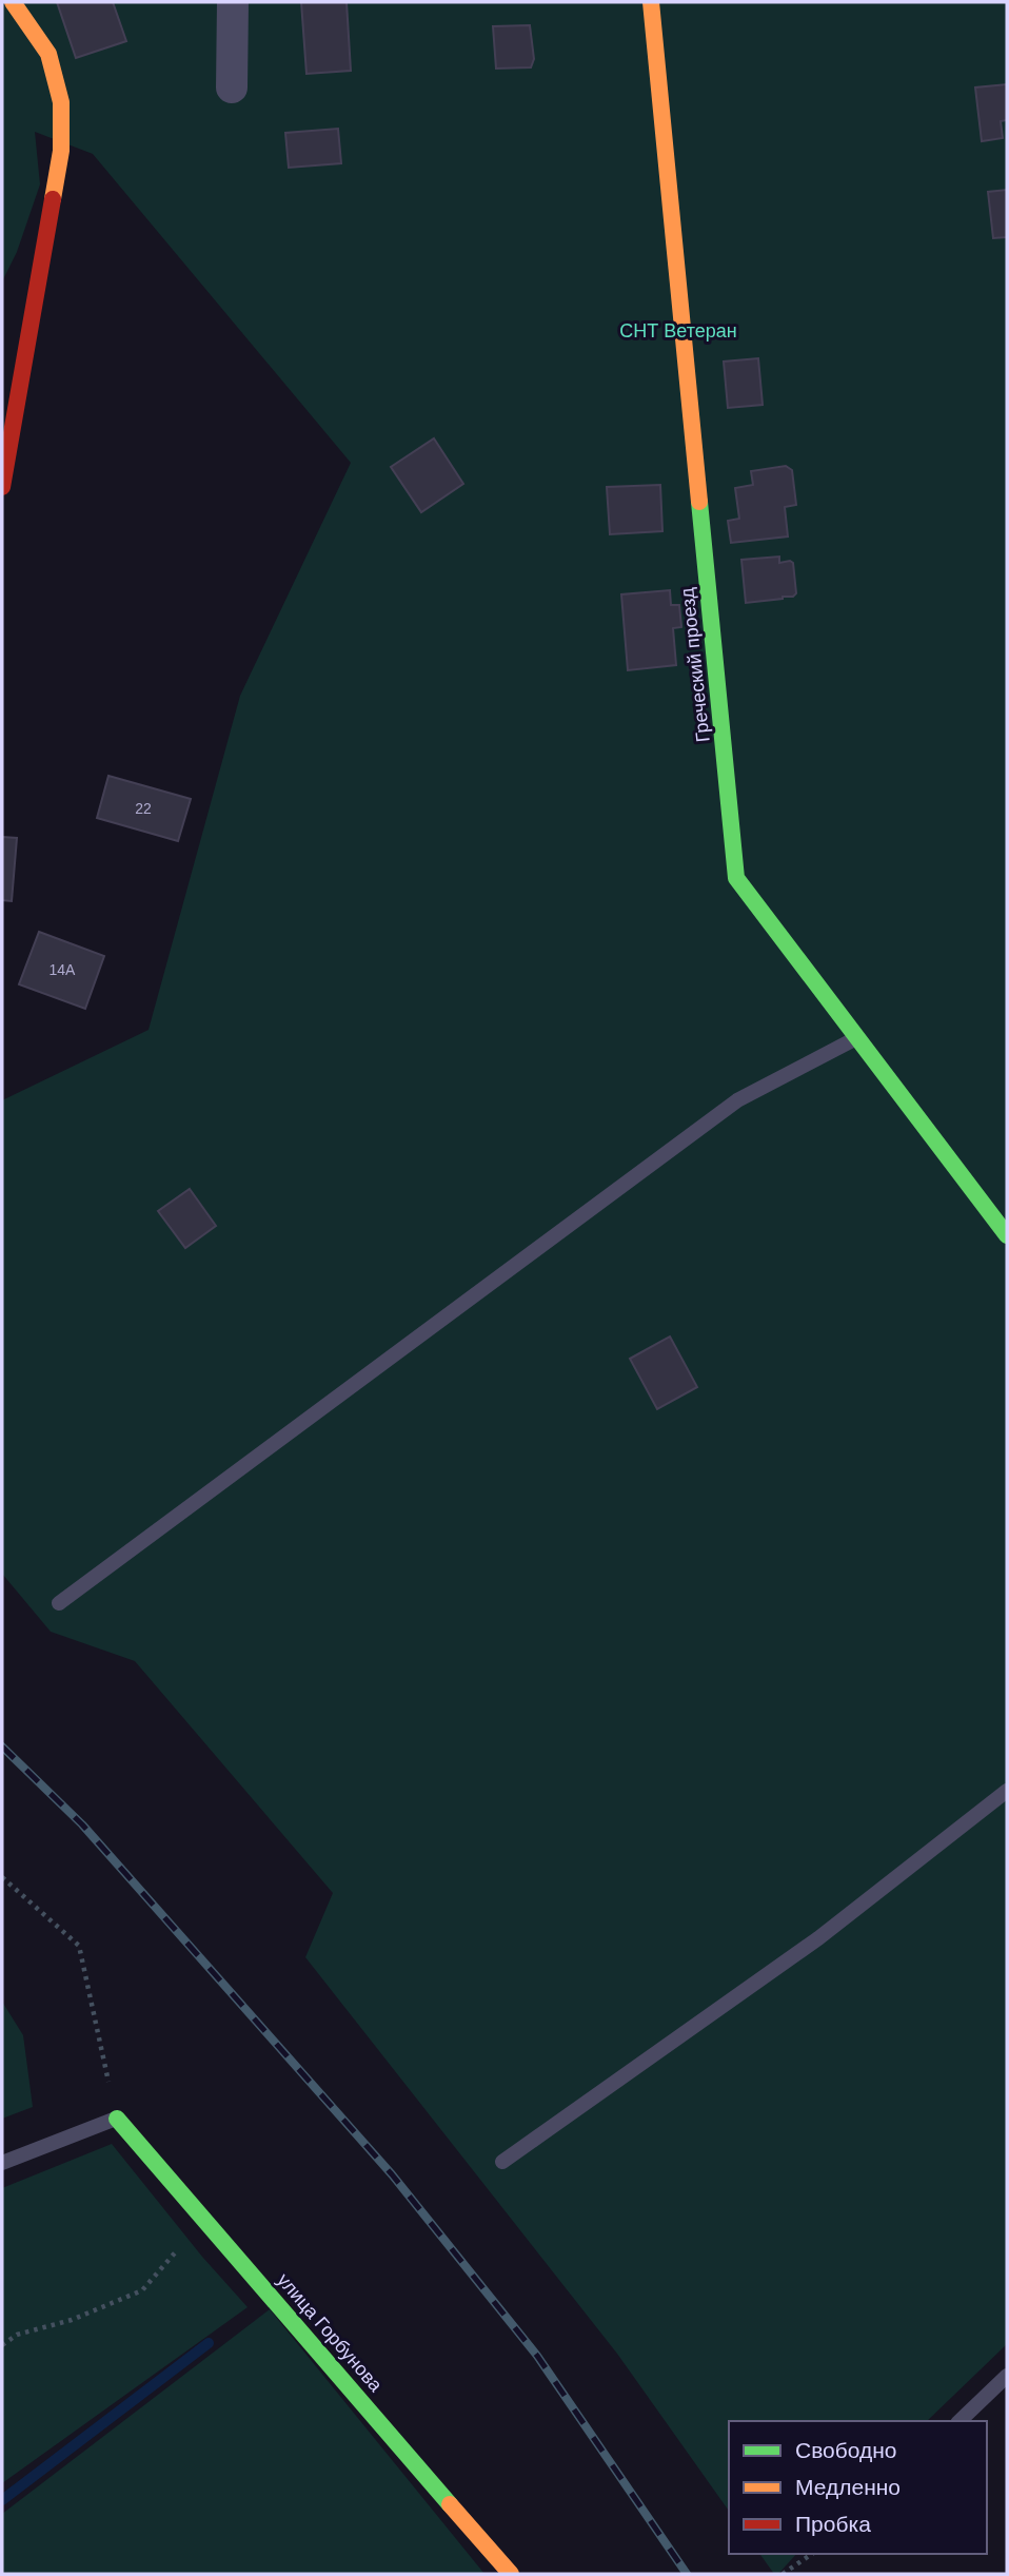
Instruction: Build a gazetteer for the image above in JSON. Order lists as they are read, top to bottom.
{
  "streets": {
    "street": ["Греческий проезд", "улица Горбунова"]
  },
  "parks": ["СНТ Ветеран"],
  "house_numbers": ["22", "14А"],
  "legend": ["Свободно", "Медленно", "Пробка"]
}
